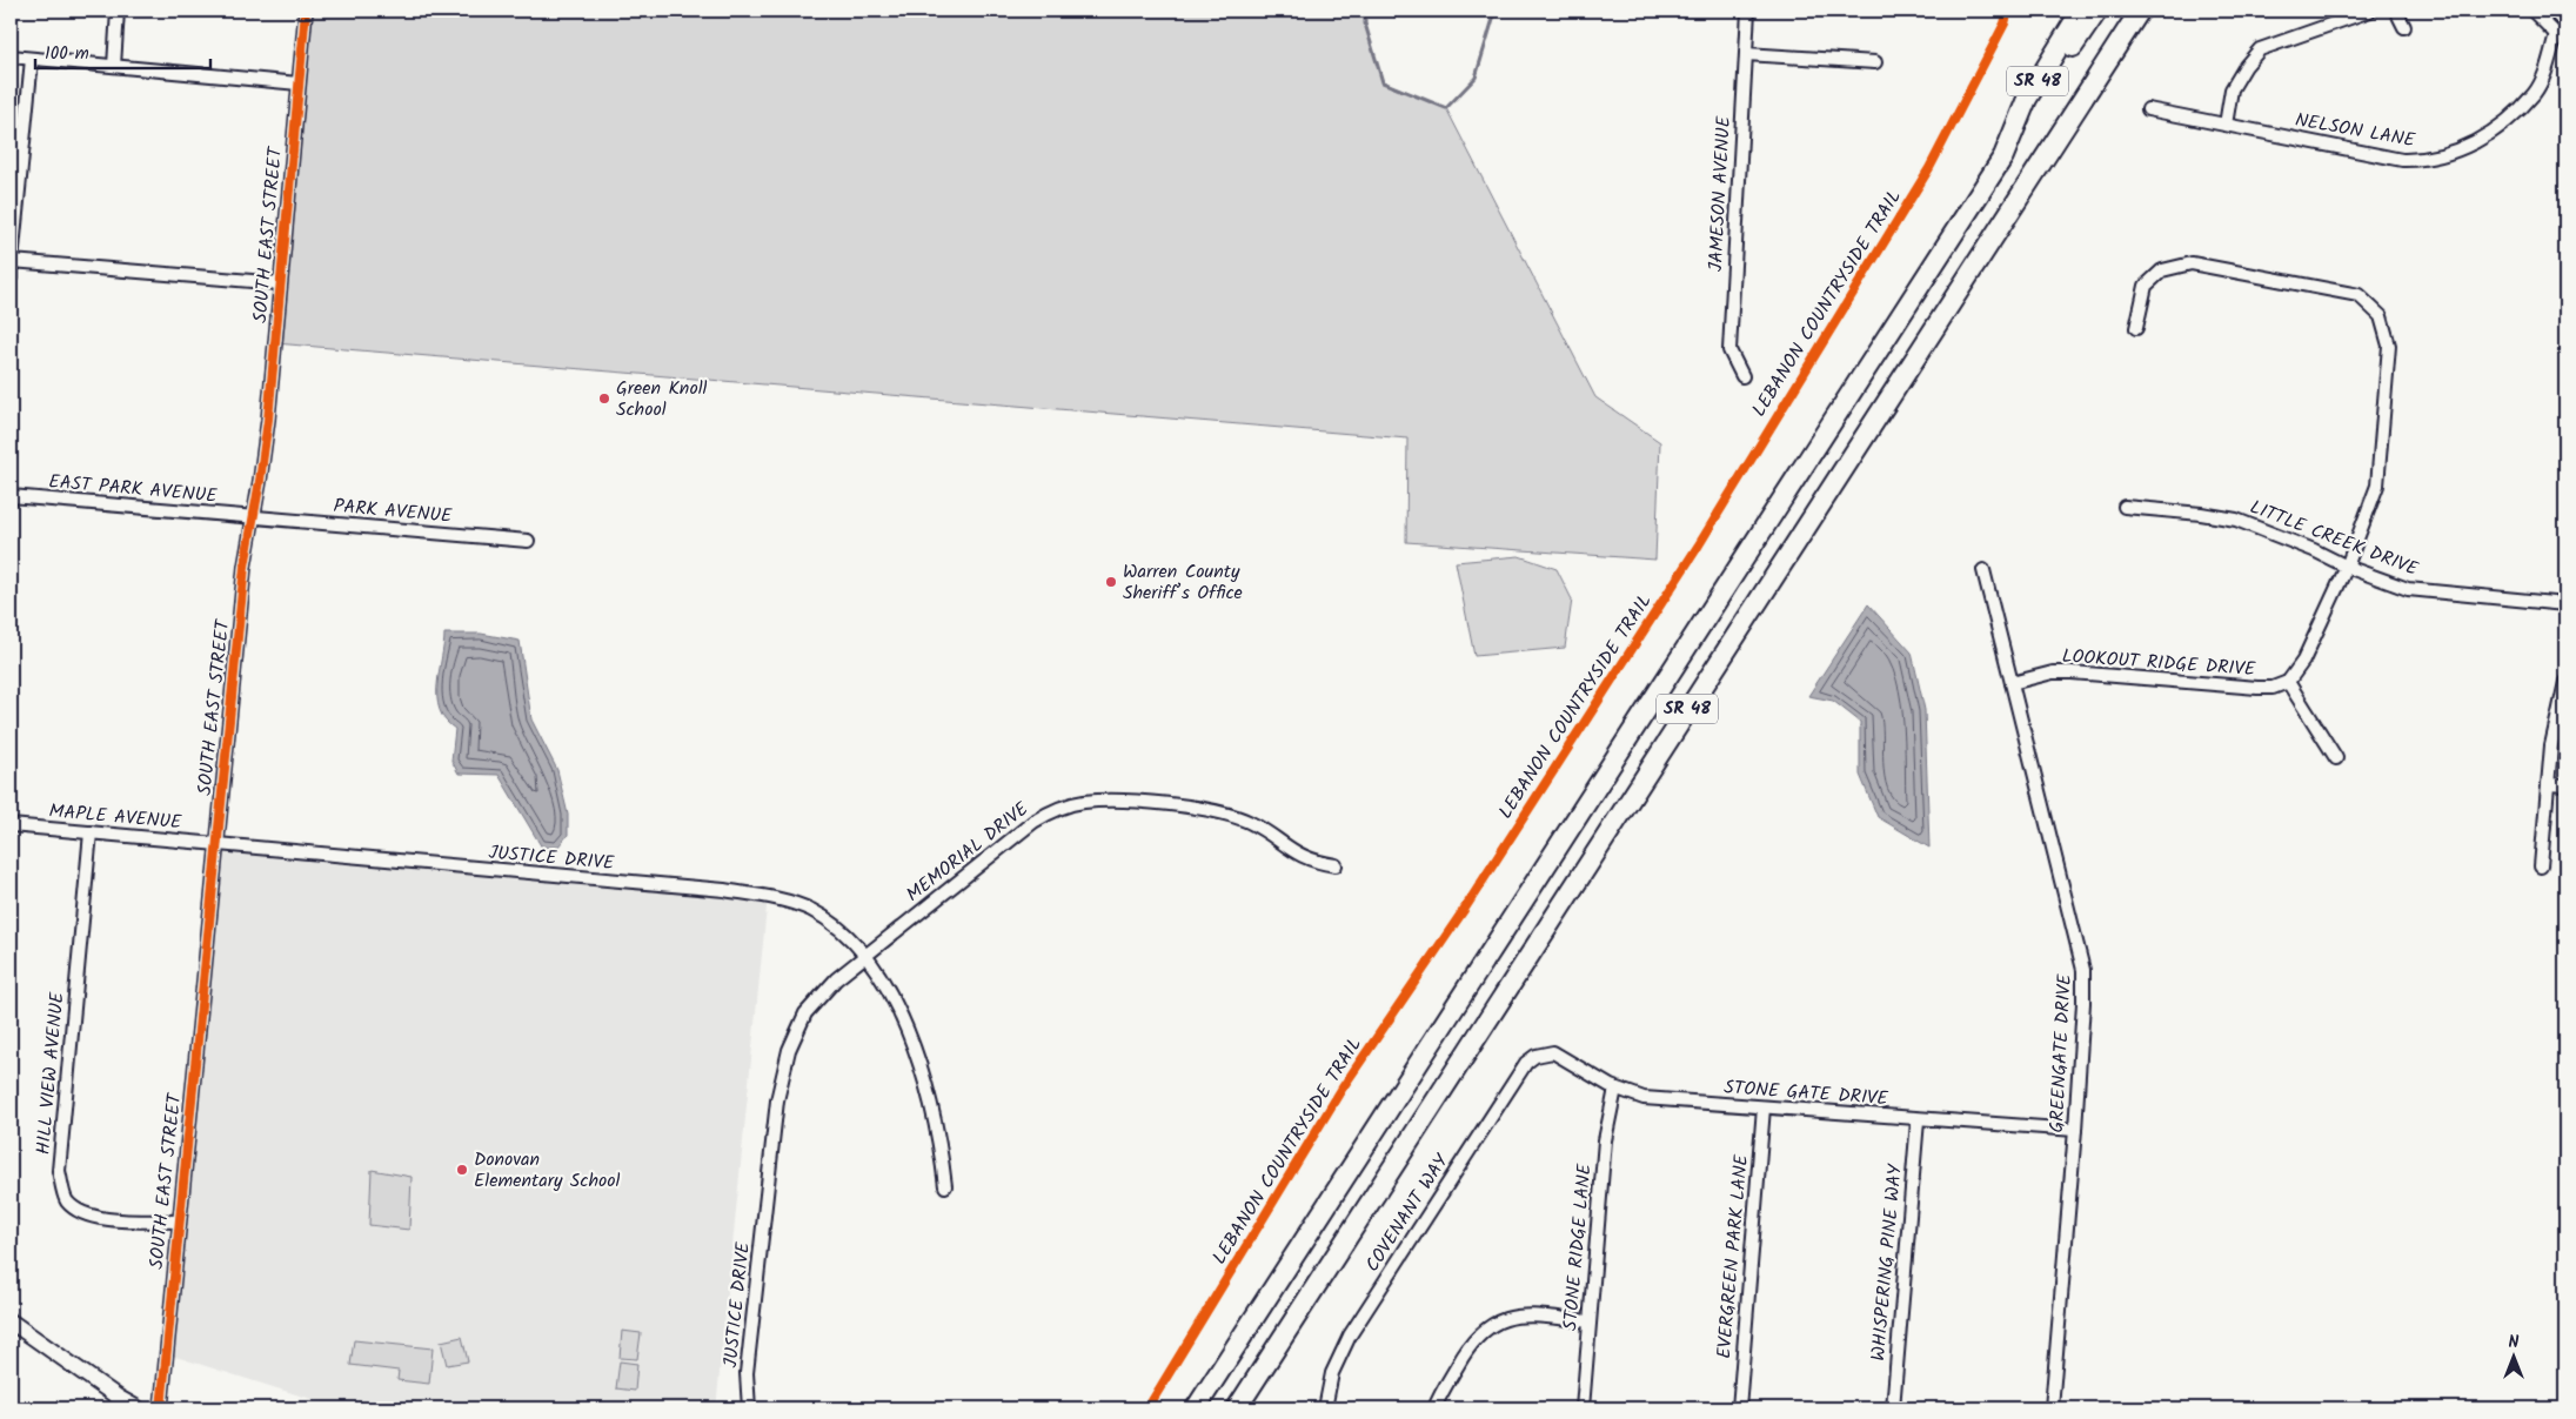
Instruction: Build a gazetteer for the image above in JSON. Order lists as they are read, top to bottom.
{
  "streets": {
    "highway": ["SR 48"],
    "street": [
      "NELSON LANE",
      "JAMESON AVENUE",
      "SOUTH EAST STREET",
      "EAST PARK AVENUE",
      "PARK AVENUE",
      "LITTLE CREEK DRIVE",
      "LOOKOUT RIDGE DRIVE",
      "MAPLE AVENUE",
      "MEMORIAL DRIVE",
      "JUSTICE DRIVE",
      "GREENGATE DRIVE",
      "HILL VIEW AVENUE",
      "STONE GATE DRIVE",
      "COVENANT WAY",
      "STONE RIDGE LANE",
      "EVERGREEN PARK LANE",
      "WHISPERING PINE WAY"
    ],
    "cycle path": ["LEBANON COUNTRYSIDE TRAIL"]
  },
  "crossings": [
    ["SOUTH EAST STREET", "EAST PARK AVENUE"],
    ["SOUTH EAST STREET", "PARK AVENUE"],
    ["SOUTH EAST STREET", "MAPLE AVENUE"],
    ["SOUTH EAST STREET", "JUSTICE DRIVE"],
    ["SOUTH EAST STREET", "HILL VIEW AVENUE"],
    ["EAST PARK AVENUE", "PARK AVENUE"],
    ["LOOKOUT RIDGE DRIVE", "GREENGATE DRIVE"],
    ["MAPLE AVENUE", "JUSTICE DRIVE"],
    ["MAPLE AVENUE", "HILL VIEW AVENUE"],
    ["MEMORIAL DRIVE", "JUSTICE DRIVE"],
    ["GREENGATE DRIVE", "STONE GATE DRIVE"],
    ["STONE GATE DRIVE", "COVENANT WAY"],
    ["STONE GATE DRIVE", "STONE RIDGE LANE"],
    ["STONE GATE DRIVE", "EVERGREEN PARK LANE"],
    ["STONE GATE DRIVE", "WHISPERING PINE WAY"]
  ],
  "places": ["Green Knoll School", "Warren County Sheriff’s Office", "Donovan Elementary School"],
  "scale_bar": "100 m",
  "north": "top"
}
